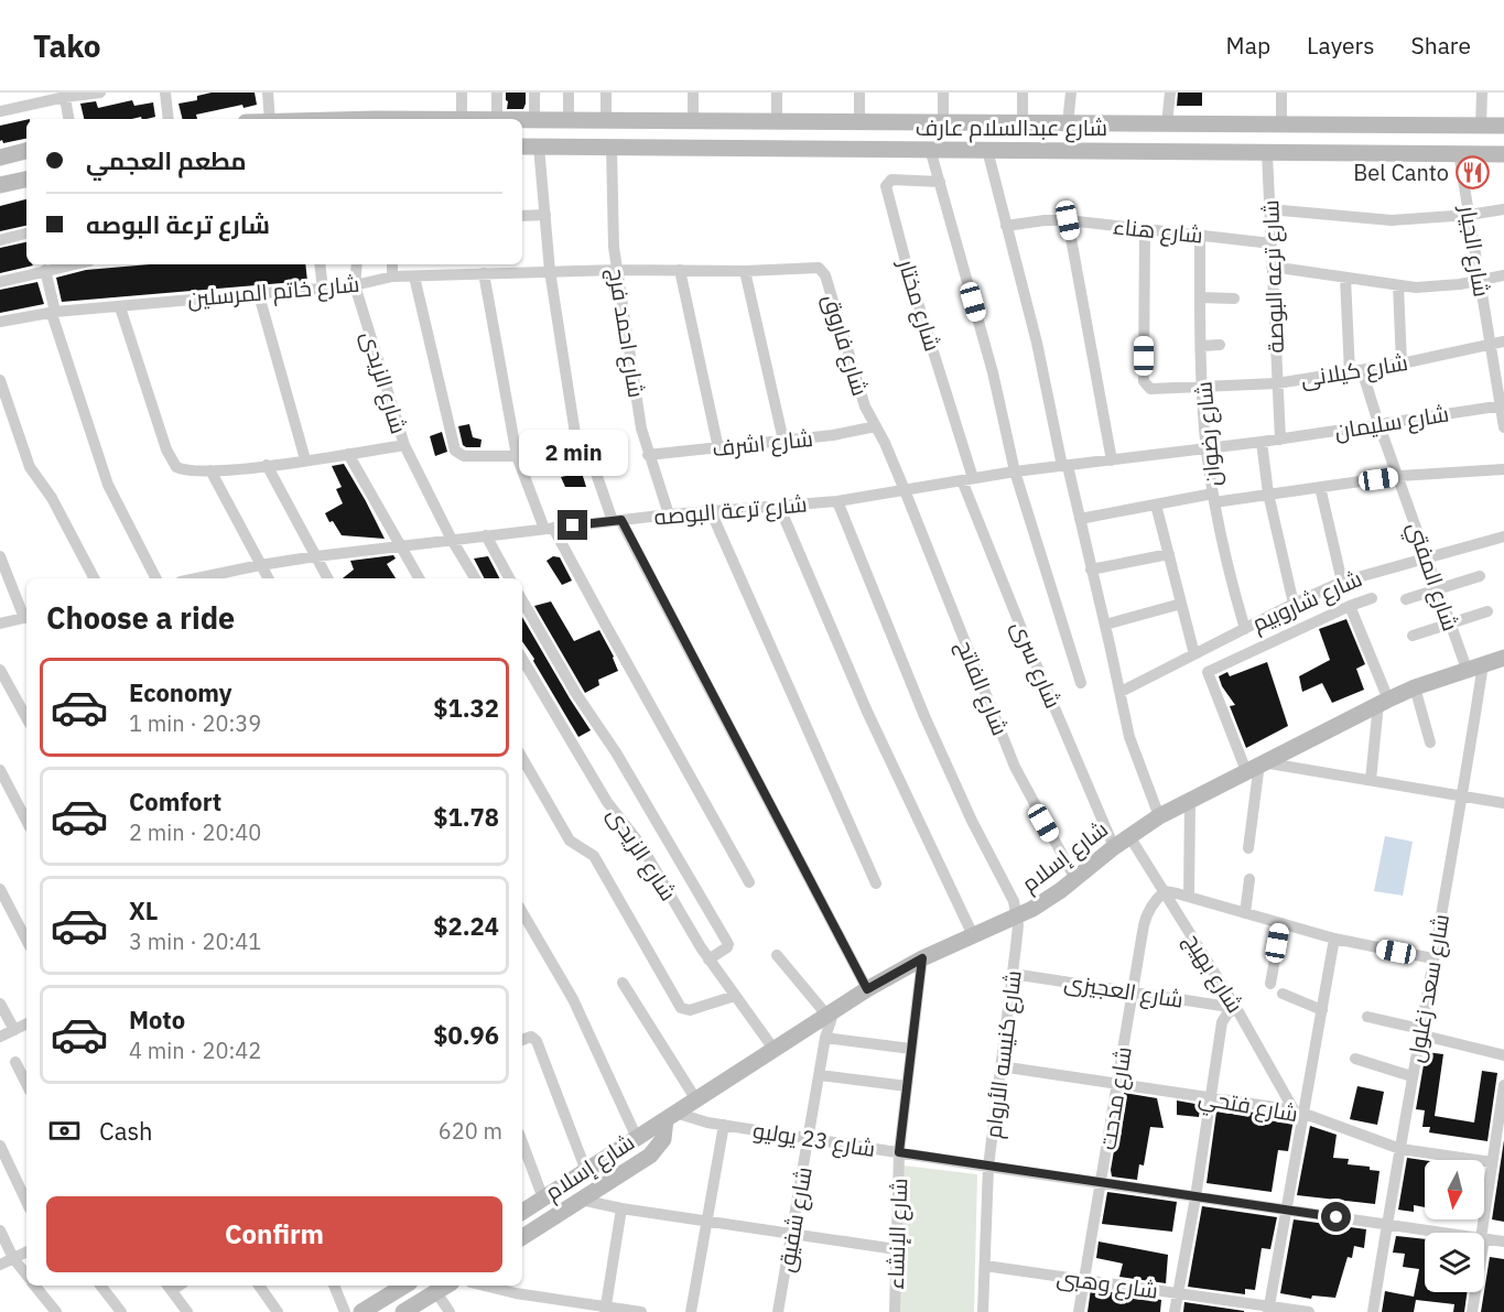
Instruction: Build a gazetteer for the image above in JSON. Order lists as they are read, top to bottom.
{
  "streets": {
    "main road": ["شارع عبدالسلام عارف", "شارع إسلام"],
    "street": [
      "شارع هناء",
      "شارع الجيار",
      "شارع ترعه البوصة",
      "شارع خاتم المرسلين",
      "شارع مختار",
      "شارع احمد فرج",
      "شارع فاروق",
      "شارع كيلانى",
      "شارع الزيدى",
      "شارع سليمان",
      "شارع رضوان",
      "شارع اشرف",
      "شارع ترعة البوصه",
      "شارع المفتي",
      "شارع شاروبيم",
      "شارع سرى",
      "شارع الفاتح",
      "شارع بهيج",
      "شارع سعد زغلول",
      "شارع العجيزى",
      "شارع كنيسه الأروام",
      "شارع مدحت",
      "شارع فتحي",
      "شارع 23 يوليو",
      "شارع شفيق",
      "شارع الإنشاء",
      "شارع وهبى"
    ]
  },
  "crossings": [
    ["شارع عبدالسلام عارف", "شارع الجيار"],
    ["شارع عبدالسلام عارف", "شارع ترعه البوصة"],
    ["شارع عبدالسلام عارف", "شارع احمد فرج"],
    ["شارع هناء", "شارع ترعه البوصة"],
    ["شارع هناء", "شارع كيلانى"],
    ["شارع هناء", "شارع رضوان"],
    ["شارع الجيار", "شارع كيلانى"],
    ["شارع الجيار", "شارع سليمان"],
    ["شارع ترعه البوصة", "شارع كيلانى"],
    ["شارع ترعه البوصة", "شارع سليمان"],
    ["شارع ترعه البوصة", "شارع ترعة البوصه"],
    ["شارع خاتم المرسلين", "شارع احمد فرج"],
    ["شارع خاتم المرسلين", "شارع فاروق"],
    ["شارع خاتم المرسلين", "شارع الزيدى"],
    ["شارع مختار", "شارع ترعة البوصه"],
    ["شارع مختار", "شارع سرى"],
    ["شارع احمد فرج", "شارع اشرف"],
    ["شارع احمد فرج", "شارع ترعة البوصه"],
    ["شارع فاروق", "شارع اشرف"],
    ["شارع فاروق", "شارع ترعة البوصه"],
    ["شارع فاروق", "شارع الفاتح"],
    ["شارع كيلانى", "شارع رضوان"],
    ["شارع كيلانى", "شارع المفتي"],
    ["شارع الزيدى", "شارع ترعة البوصه"],
    ["شارع الزيدى", "شارع إسلام"],
    ["شارع سليمان", "شارع ترعة البوصه"],
    ["شارع سليمان", "شارع المفتي"],
    ["شارع رضوان", "شارع ترعة البوصه"],
    ["شارع رضوان", "شارع شاروبيم"],
    ["شارع ترعة البوصه", "شارع سرى"],
    ["شارع ترعة البوصه", "شارع الفاتح"],
    ["شارع المفتي", "شارع شاروبيم"],
    ["شارع المفتي", "شارع إسلام"],
    ["شارع سرى", "شارع إسلام"],
    ["شارع الفاتح", "شارع إسلام"],
    ["شارع إسلام", "شارع بهيج"],
    ["شارع إسلام", "شارع سعد زغلول"],
    ["شارع إسلام", "شارع كنيسه الأروام"],
    ["شارع إسلام", "شارع 23 يوليو"],
    ["شارع إسلام", "شارع شفيق"],
    ["شارع إسلام", "شارع الإنشاء"],
    ["شارع بهيج", "شارع العجيزى"],
    ["شارع بهيج", "شارع مدحت"],
    ["شارع بهيج", "شارع فتحي"],
    ["شارع سعد زغلول", "شارع فتحي"],
    ["شارع سعد زغلول", "شارع 23 يوليو"],
    ["شارع العجيزى", "شارع كنيسه الأروام"],
    ["شارع العجيزى", "شارع مدحت"],
    ["شارع كنيسه الأروام", "شارع فتحي"],
    ["شارع كنيسه الأروام", "شارع 23 يوليو"],
    ["شارع كنيسه الأروام", "شارع وهبى"],
    ["شارع مدحت", "شارع فتحي"],
    ["شارع مدحت", "شارع 23 يوليو"],
    ["شارع مدحت", "شارع وهبى"],
    ["شارع 23 يوليو", "شارع شفيق"],
    ["شارع 23 يوليو", "شارع الإنشاء"]
  ],
  "places": {
    "restaurant": ["Bel Canto"]
  },
  "north": "bottom",
  "page": {
    "header": "Tako",
    "nav": ["Map", "Layers", "Share"],
    "banner": ["مطعم العجمي", "شارع ترعة البوصه"],
    "bubble": "2 min",
    "heading": "Choose a ride",
    "list": [
      {
        "name": "Economy",
        "note": "1 min · 20:39",
        "value": "$1.32"
      },
      {
        "name": "Comfort",
        "note": "2 min · 20:40",
        "value": "$1.78"
      },
      {
        "name": "XL",
        "note": "3 min · 20:41",
        "value": "$2.24"
      },
      {
        "name": "Moto",
        "note": "4 min · 20:42",
        "value": "$0.96"
      }
    ],
    "pay": ["Cash", "620 m"],
    "buttons": "Confirm"
  }
}
